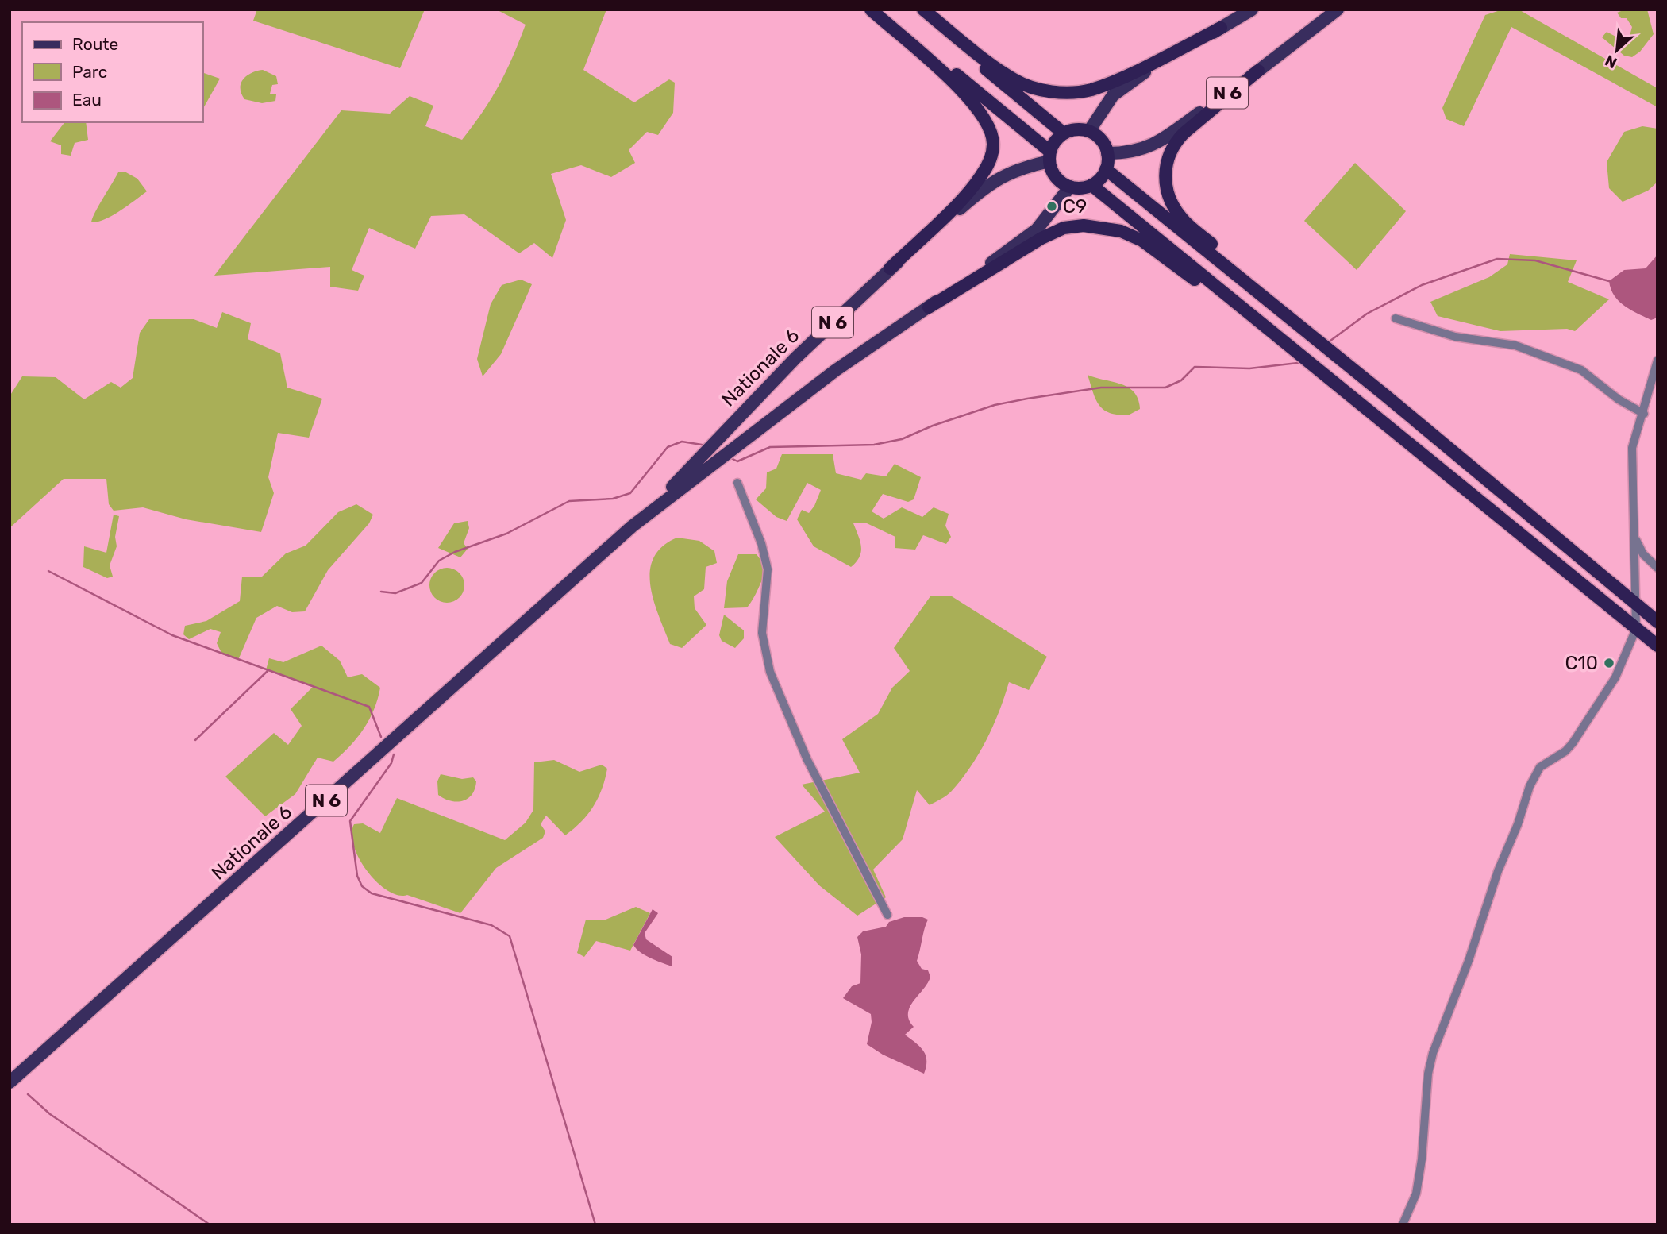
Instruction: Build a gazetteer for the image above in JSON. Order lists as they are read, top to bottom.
{
  "streets": {
    "main road": ["N 6", "Nationale 6"]
  },
  "crossings": [
    ["N 6", "Nationale 6"]
  ],
  "places": ["C9", "C10"],
  "legend": ["Route", "Parc", "Eau"],
  "north": "bottom left"
}
